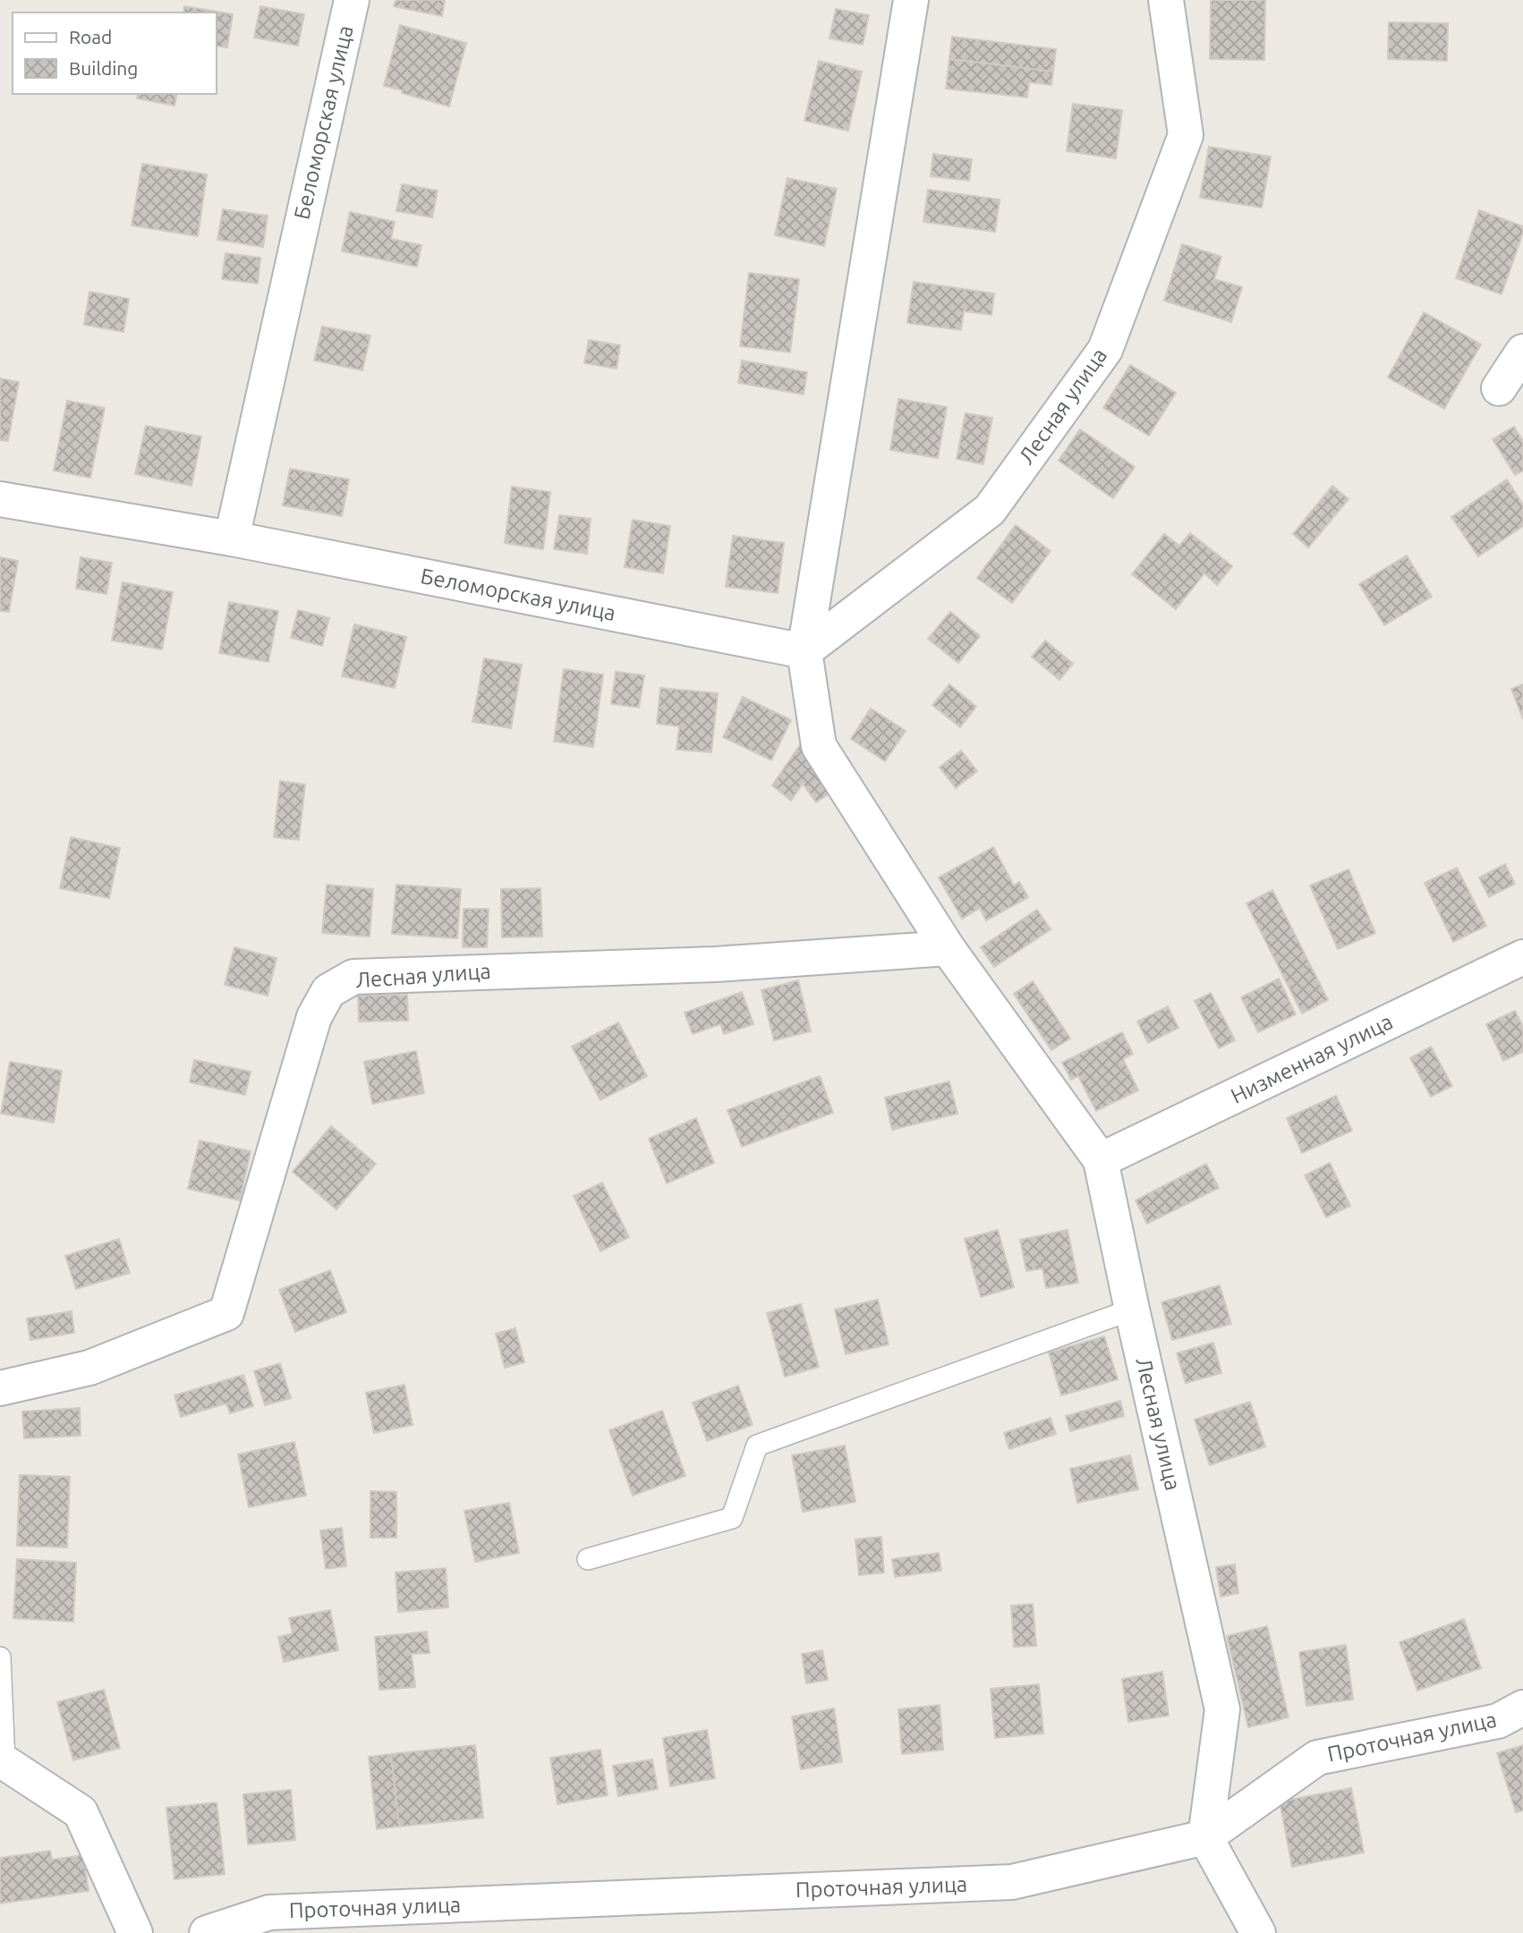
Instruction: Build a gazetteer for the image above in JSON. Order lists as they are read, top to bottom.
{
  "streets": {
    "street": [
      "Беломорская улица",
      "Лесная улица",
      "Низменная улица",
      "Проточная улица"
    ]
  },
  "crossings": [
    ["Беломорская улица", "Лесная улица"],
    ["Лесная улица", "Низменная улица"],
    ["Лесная улица", "Проточная улица"]
  ],
  "legend": ["Road", "Building"]
}
